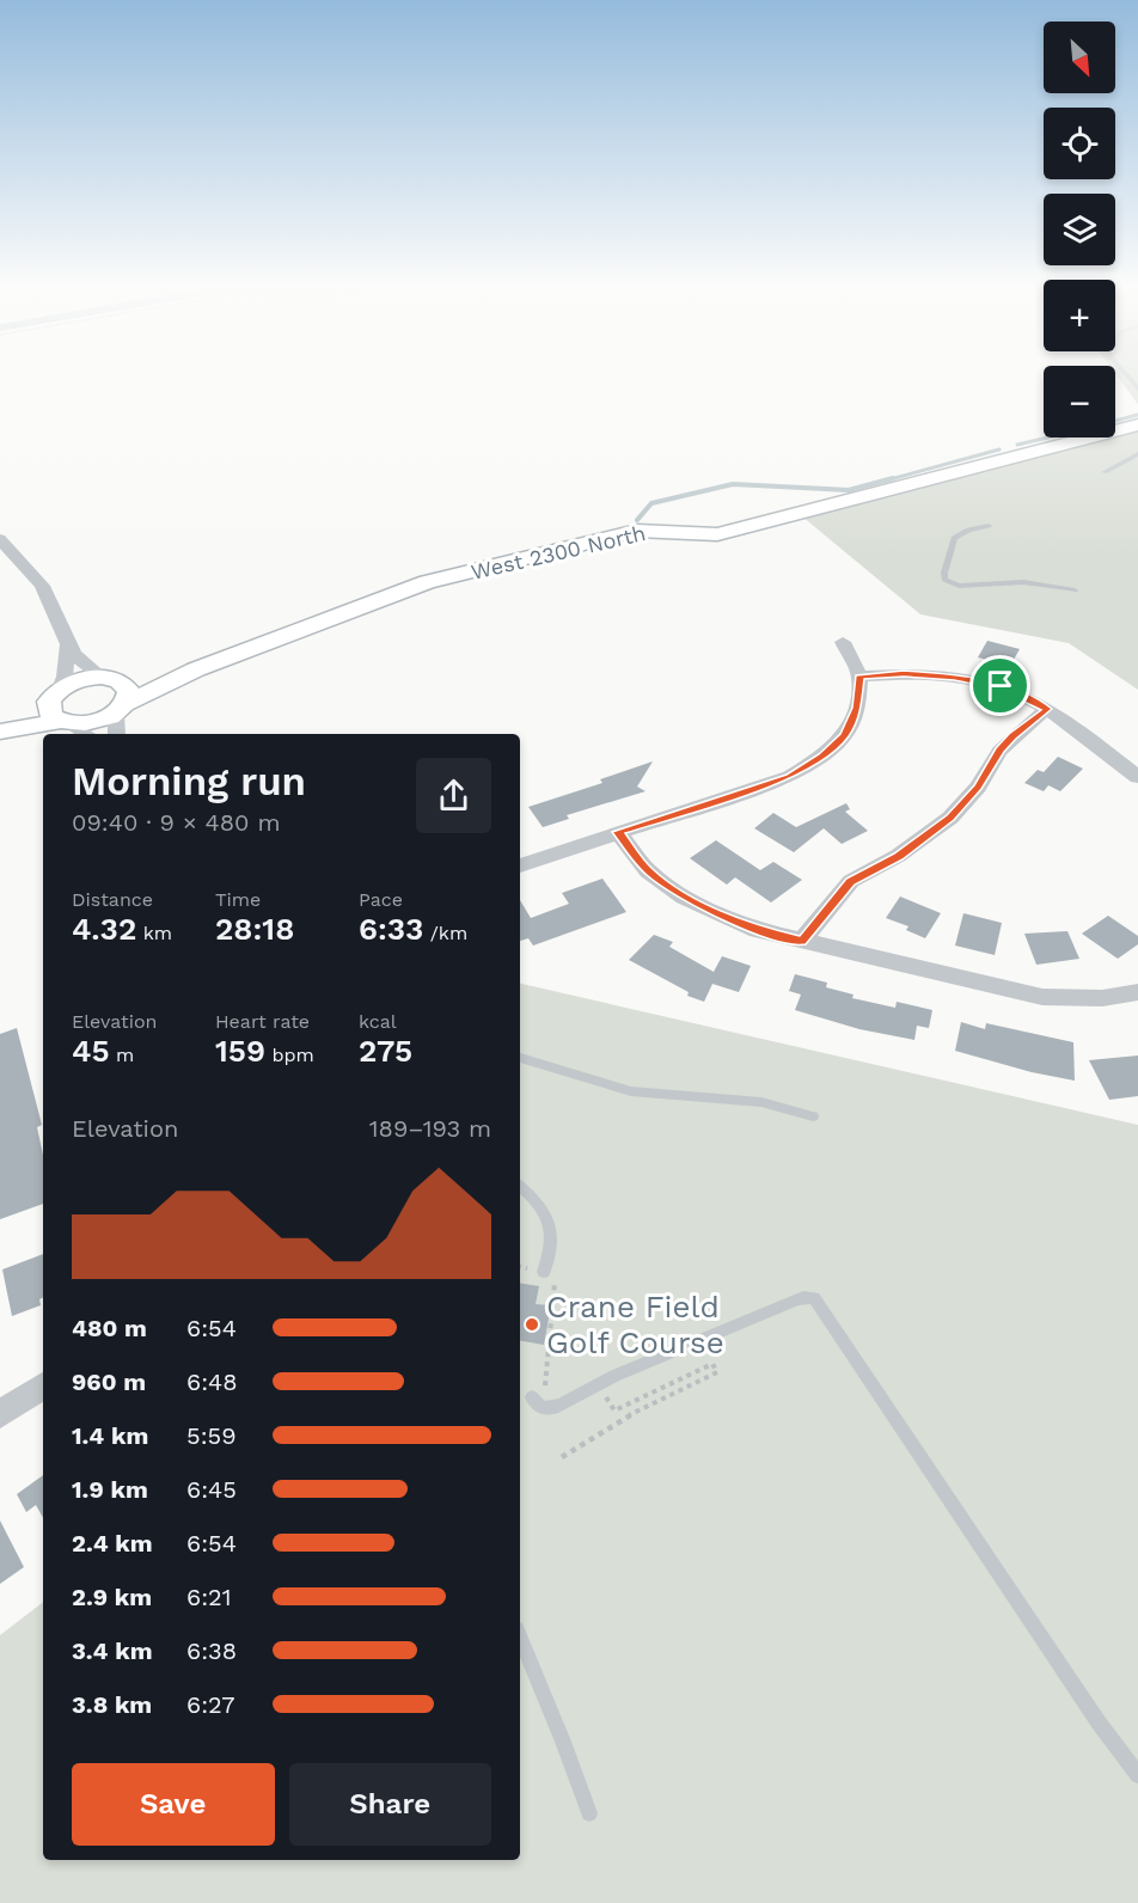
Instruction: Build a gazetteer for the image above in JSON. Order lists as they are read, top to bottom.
{
  "streets": {
    "street": ["West 2300 North"]
  },
  "places": ["Crane Field Golf Course"],
  "north": "bottom right",
  "page": {
    "map_buttons": ["+", "−"],
    "heading": ["Morning run", "09:40 · 9 × 480 m"],
    "stats": [
      ["Distance", "4.32 km"],
      ["Time", "28:18"],
      ["Pace", "6:33 /km"],
      ["Elevation", "45 m"],
      ["Heart rate", "159 bpm"],
      ["kcal", "275"]
    ],
    "chart": ["Elevation", "189–193 m"],
    "list": [
      {
        "name": "480 m",
        "note": "6:54"
      },
      {
        "name": "960 m",
        "note": "6:48"
      },
      {
        "name": "1.4 km",
        "note": "5:59"
      },
      {
        "name": "1.9 km",
        "note": "6:45"
      },
      {
        "name": "2.4 km",
        "note": "6:54"
      },
      {
        "name": "2.9 km",
        "note": "6:21"
      },
      {
        "name": "3.4 km",
        "note": "6:38"
      },
      {
        "name": "3.8 km",
        "note": "6:27"
      }
    ],
    "buttons": ["Save", "Share"]
  }
}
